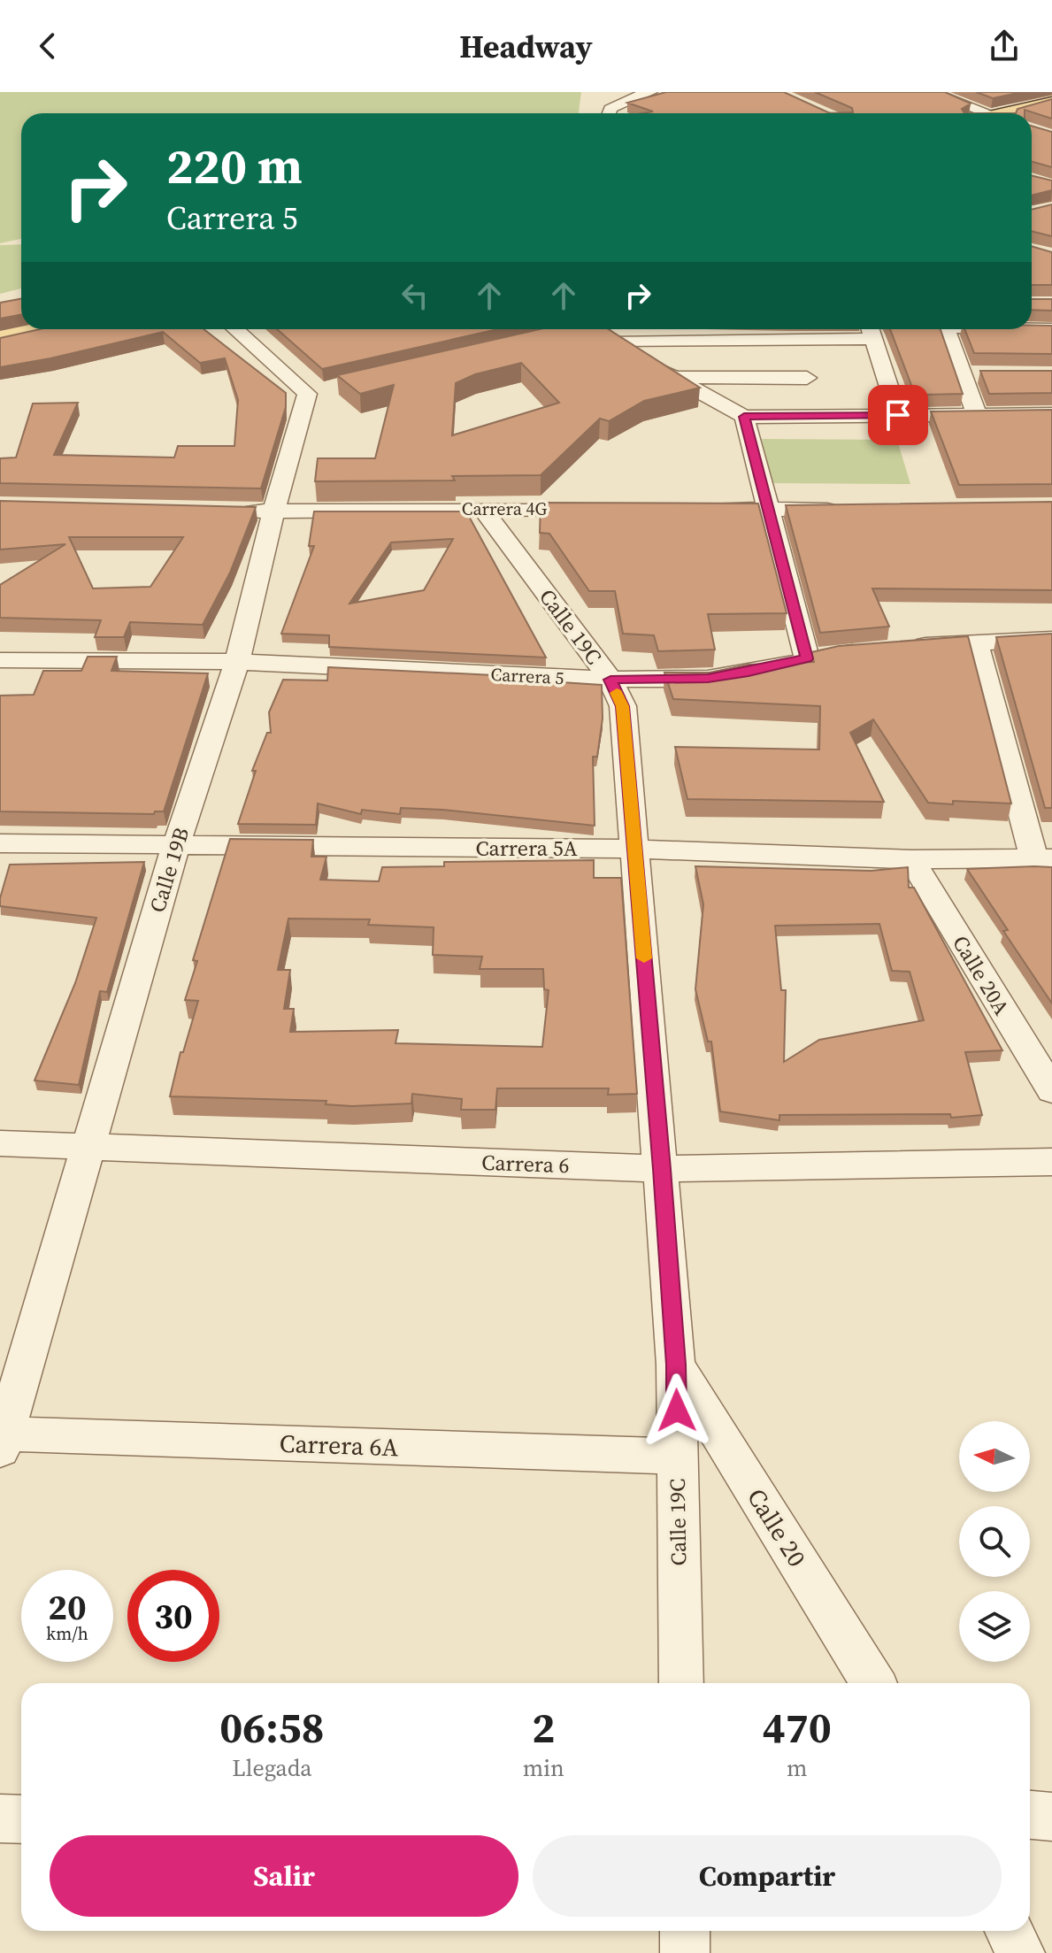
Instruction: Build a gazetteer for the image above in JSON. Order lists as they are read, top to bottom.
{
  "streets": {
    "street": [
      "Carrera 4G",
      "Calle 19C",
      "Carrera 5",
      "Carrera 5A",
      "Calle 19B",
      "Calle 20A",
      "Carrera 6",
      "Carrera 6A",
      "Calle 20"
    ]
  },
  "crossings": [
    ["Carrera 4G", "Calle 19C"],
    ["Carrera 4G", "Calle 19B"],
    ["Calle 19C", "Carrera 5"],
    ["Calle 19C", "Carrera 5A"],
    ["Calle 19C", "Carrera 6"],
    ["Calle 19C", "Carrera 6A"],
    ["Calle 19C", "Calle 20"],
    ["Carrera 5", "Calle 19B"],
    ["Carrera 5A", "Calle 19B"],
    ["Carrera 5A", "Calle 20A"],
    ["Calle 19B", "Carrera 6"],
    ["Calle 19B", "Carrera 6A"]
  ],
  "north": "left",
  "page": {
    "header": "Headway",
    "turn": ["220 m", "Carrera 5"],
    "speed": "20 km/h",
    "limit": "30",
    "eta": [
      "06:58",
      "Llegada",
      "2",
      "min",
      "470",
      "m"
    ],
    "buttons": ["Salir", "Compartir"]
  }
}
